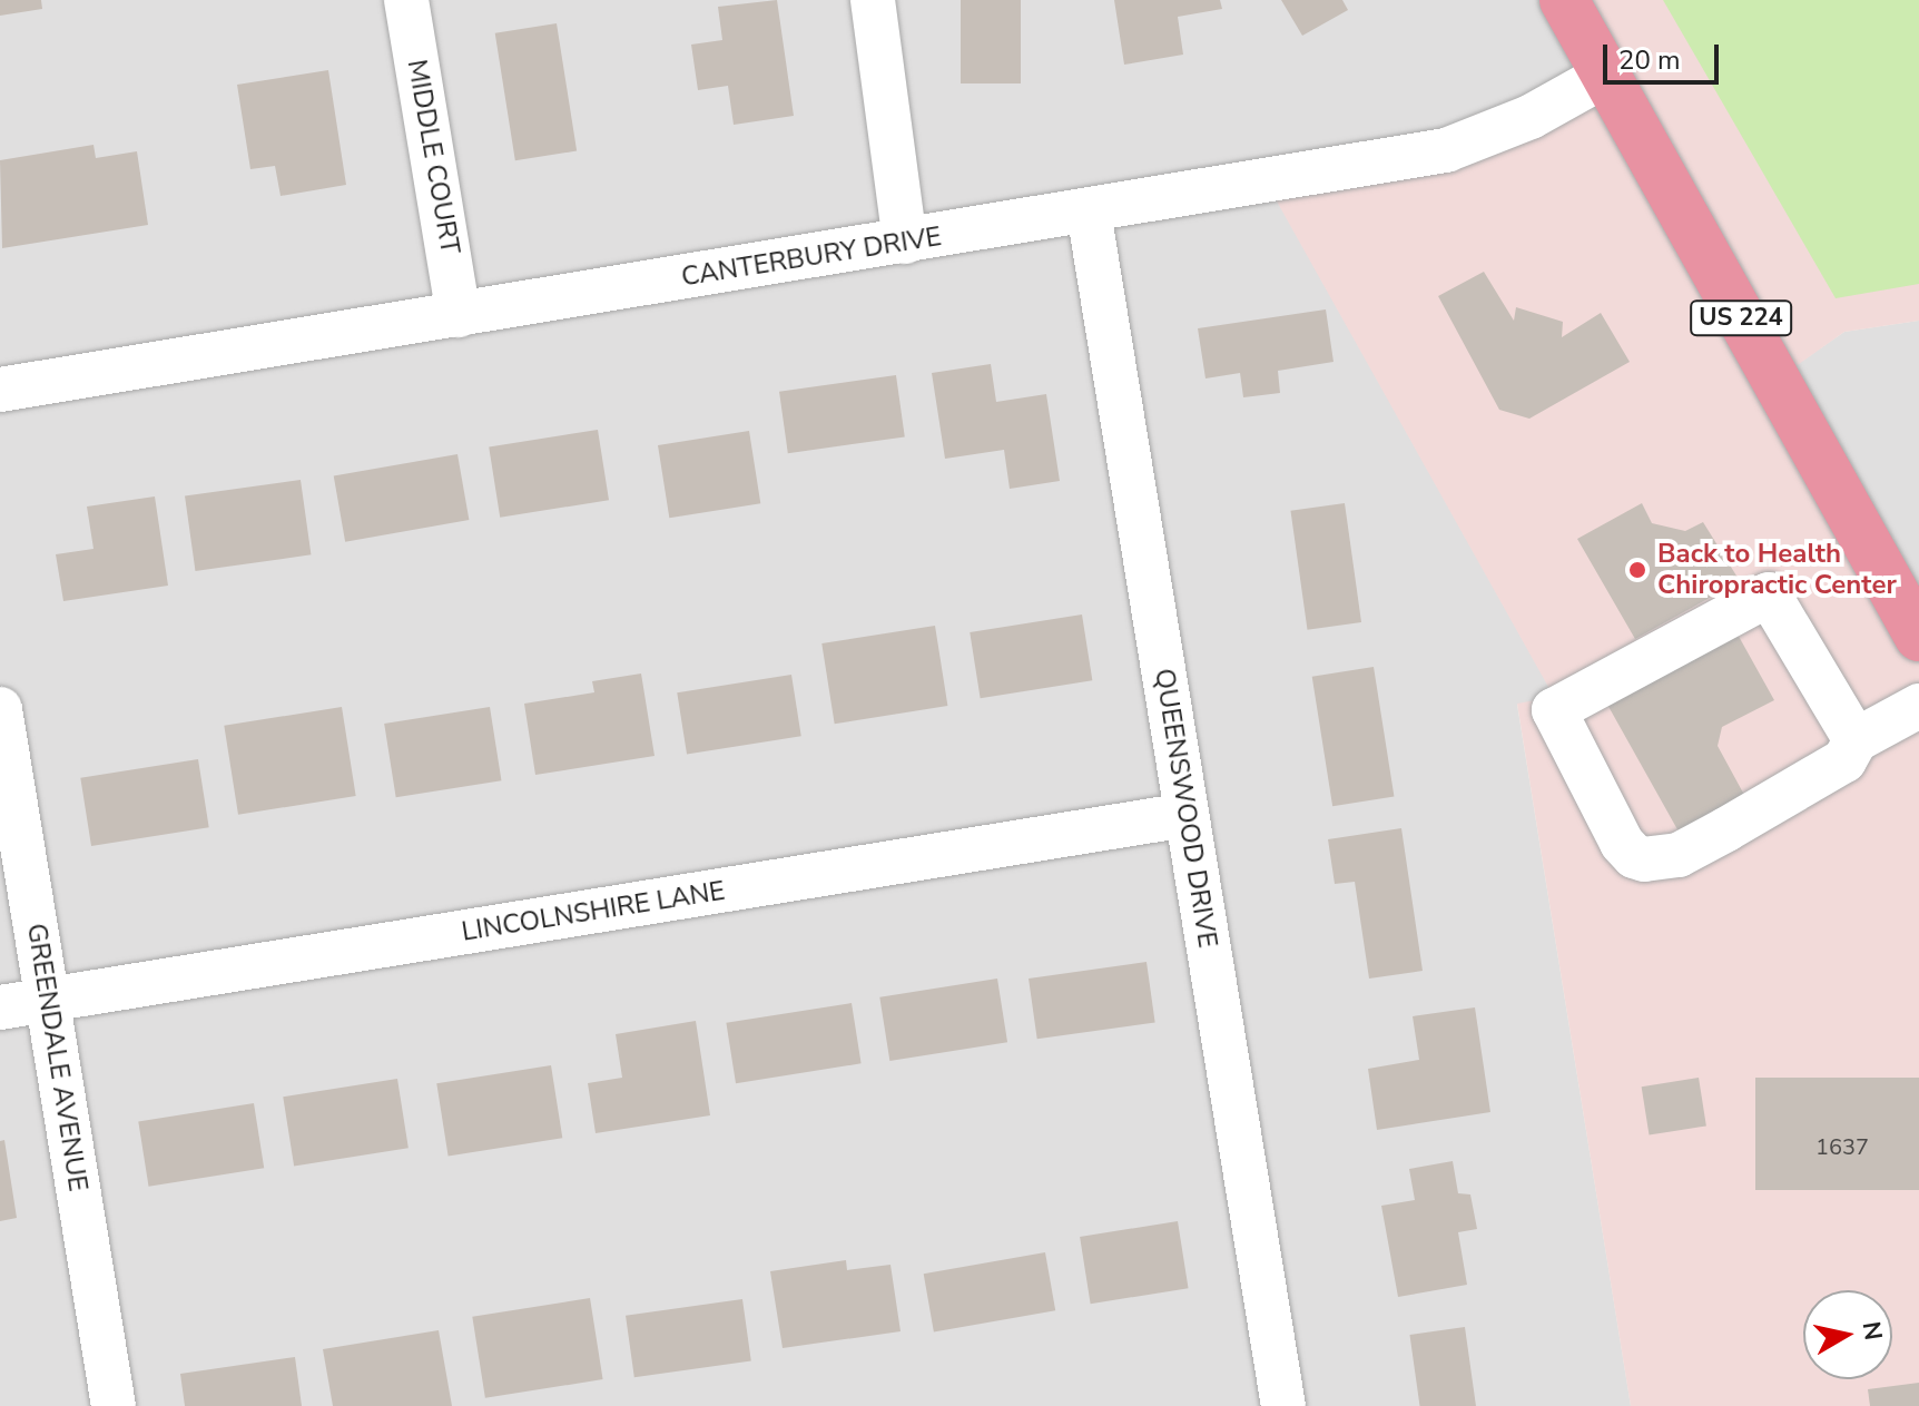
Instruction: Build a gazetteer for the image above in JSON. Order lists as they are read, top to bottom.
{
  "streets": {
    "highway": ["US 224"],
    "street": [
      "MIDDLE COURT",
      "CANTERBURY DRIVE",
      "QUEENSWOOD DRIVE",
      "LINCOLNSHIRE LANE",
      "GREENDALE AVENUE"
    ]
  },
  "crossings": [
    ["MIDDLE COURT", "CANTERBURY DRIVE"],
    ["CANTERBURY DRIVE", "US 224"],
    ["CANTERBURY DRIVE", "QUEENSWOOD DRIVE"],
    ["QUEENSWOOD DRIVE", "LINCOLNSHIRE LANE"],
    ["LINCOLNSHIRE LANE", "GREENDALE AVENUE"]
  ],
  "places": ["Back to Health Chiropractic Center"],
  "house_numbers": ["1637"],
  "scale_bar": "20 m",
  "north": "right"
}
